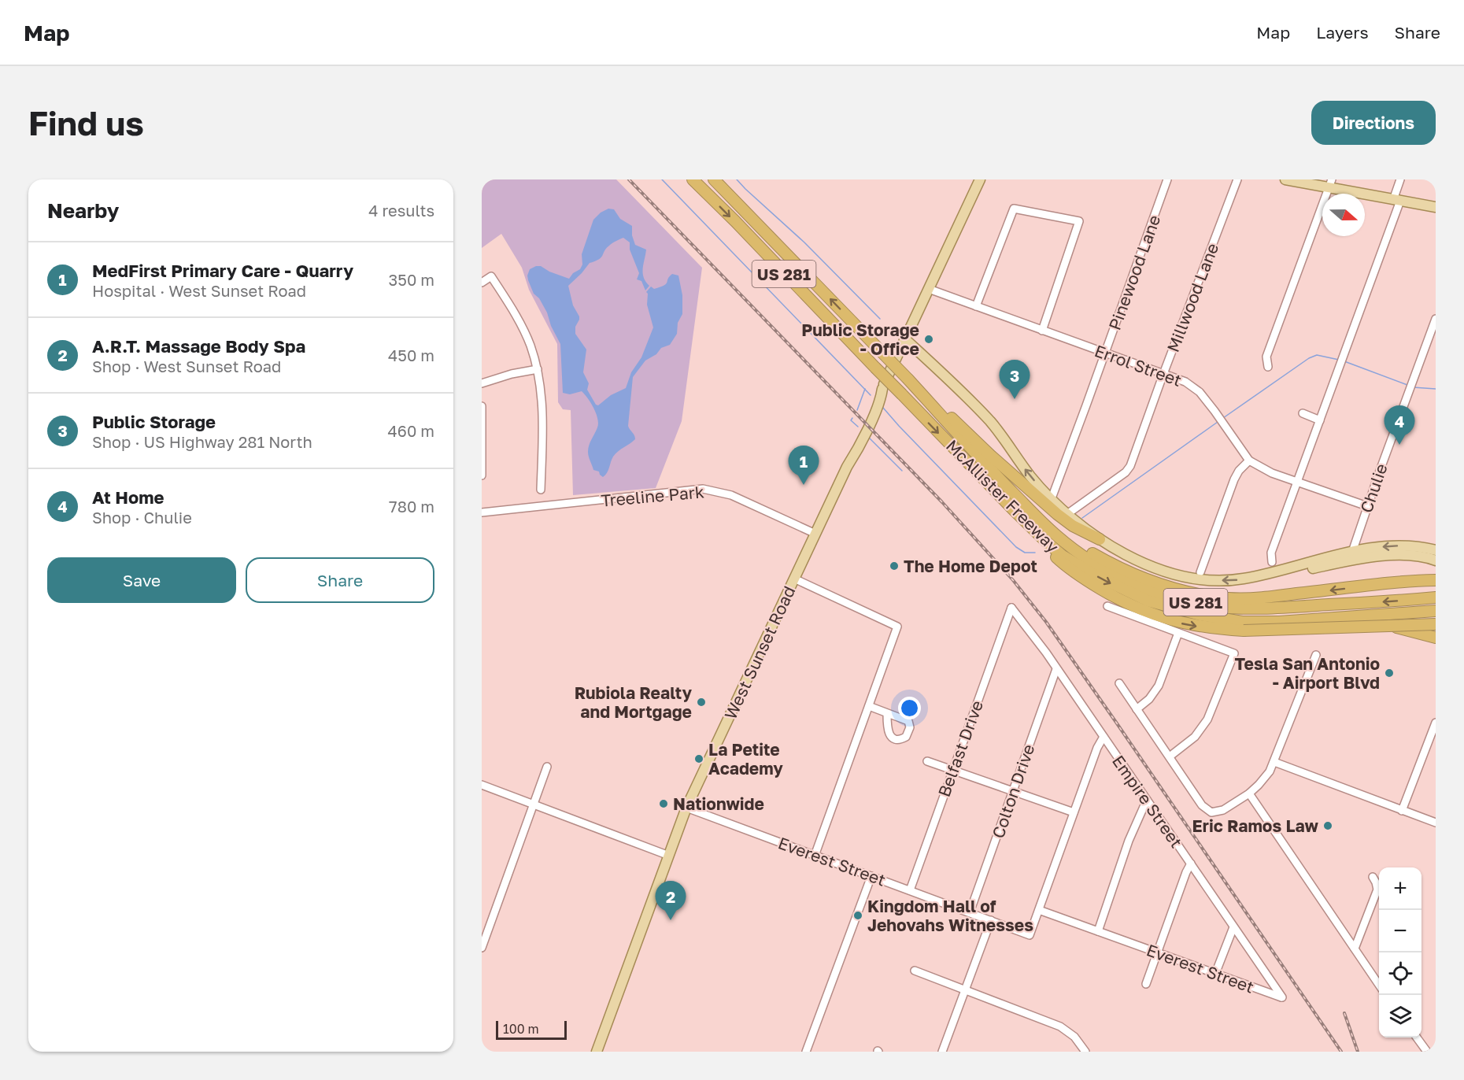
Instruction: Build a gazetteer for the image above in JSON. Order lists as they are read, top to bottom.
{
  "streets": {
    "highway": ["US 281", "McAllister Freeway"],
    "main road": ["West Sunset Road"],
    "street": [
      "Pinewood Lane",
      "Millwood Lane",
      "Errol Street",
      "Chulie",
      "Treeline Park",
      "Belfast Drive",
      "Colton Drive",
      "Empire Street",
      "Everest Street"
    ]
  },
  "crossings": [
    ["Pinewood Lane", "Errol Street"],
    ["Millwood Lane", "Errol Street"],
    ["Errol Street", "Chulie"],
    ["Errol Street", "West Sunset Road"],
    ["Treeline Park", "West Sunset Road"],
    ["West Sunset Road", "Everest Street"],
    ["Belfast Drive", "Empire Street"],
    ["Belfast Drive", "Everest Street"],
    ["Colton Drive", "Empire Street"],
    ["Colton Drive", "Everest Street"],
    ["Empire Street", "Everest Street"]
  ],
  "places": [
    "Public Storage - Office",
    "The Home Depot",
    "Tesla San Antonio - Airport Blvd",
    "Rubiola Realty and Mortgage",
    "La Petite Academy",
    "Nationwide",
    "Eric Ramos Law",
    "Kingdom Hall of Jehovahs Witnesses"
  ],
  "scale_bar": "100 m",
  "north": "right",
  "page": {
    "header": "Map",
    "nav": ["Map", "Layers", "Share"],
    "buttons": [
      "Directions",
      ["Save", "Share"]
    ],
    "title": "Find us",
    "heading": ["Nearby", "4 results"],
    "list": [
      {
        "mark": "1",
        "name": "MedFirst Primary Care - Quarry",
        "note": "Hospital · West Sunset Road",
        "value": "350 m"
      },
      {
        "mark": "2",
        "name": "A.R.T. Massage Body Spa",
        "note": "Shop · West Sunset Road",
        "value": "450 m"
      },
      {
        "mark": "3",
        "name": "Public Storage",
        "note": "Shop · US Highway 281 North",
        "value": "460 m"
      },
      {
        "mark": "4",
        "name": "At Home",
        "note": "Shop · Chulie",
        "value": "780 m"
      }
    ],
    "pins": [
      "3",
      "4",
      "1",
      "2"
    ],
    "map_buttons": ["+", "−"],
    "scale": "100 m"
  }
}
